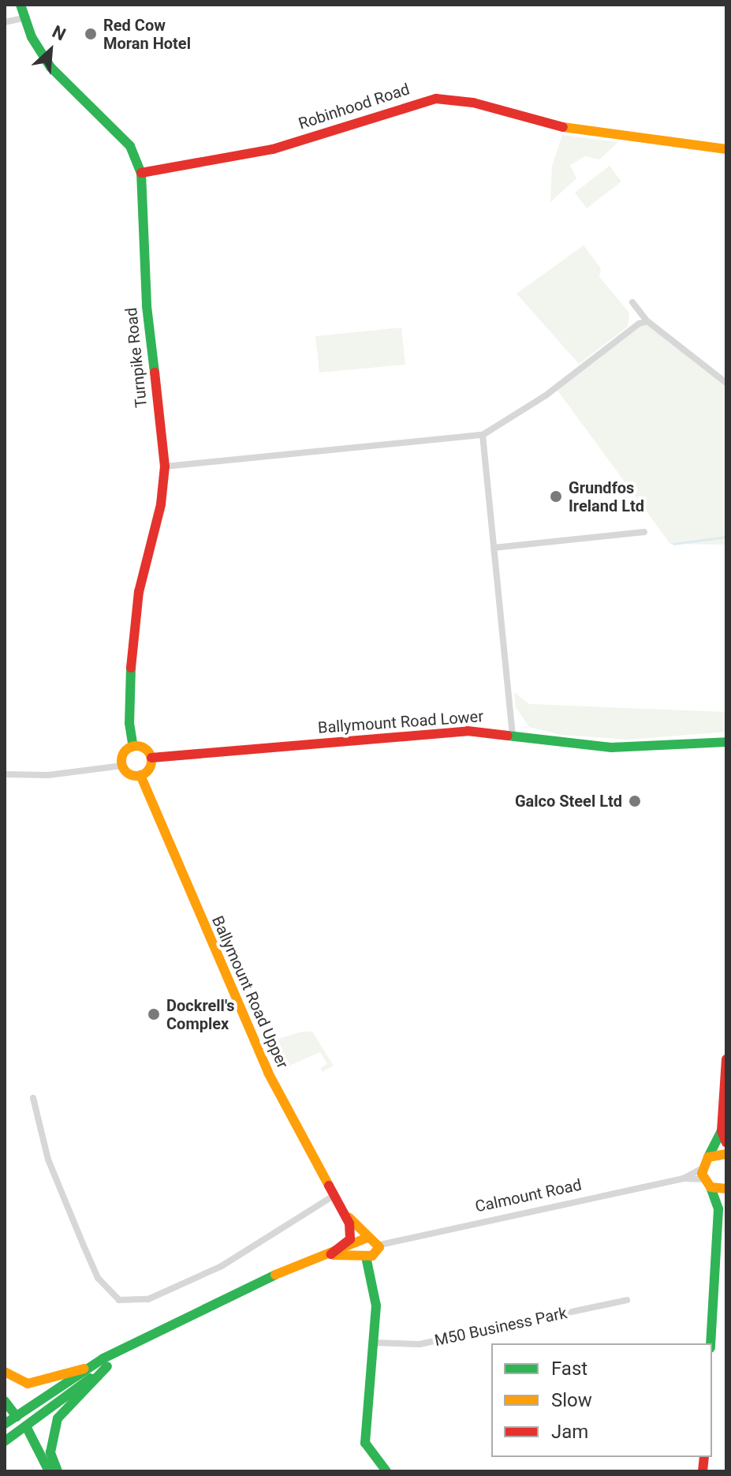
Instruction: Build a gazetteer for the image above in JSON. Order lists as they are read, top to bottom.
{
  "streets": {
    "main road": [
      "Robinhood Road",
      "Turnpike Road",
      "Ballymount Road Lower",
      "Ballymount Road Upper"
    ],
    "street": ["Calmount Road", "M50 Business Park"]
  },
  "crossings": [
    ["Robinhood Road", "Turnpike Road"],
    ["Turnpike Road", "Ballymount Road Lower"],
    ["Turnpike Road", "Ballymount Road Upper"],
    ["Ballymount Road Lower", "Ballymount Road Upper"],
    ["Ballymount Road Upper", "Calmount Road"]
  ],
  "places": [
    "Red Cow Moran Hotel",
    "Grundfos Ireland Ltd",
    "Galco Steel Ltd",
    "Dockrell's Complex"
  ],
  "legend": ["Fast", "Slow", "Jam"],
  "north": "top right"
}
